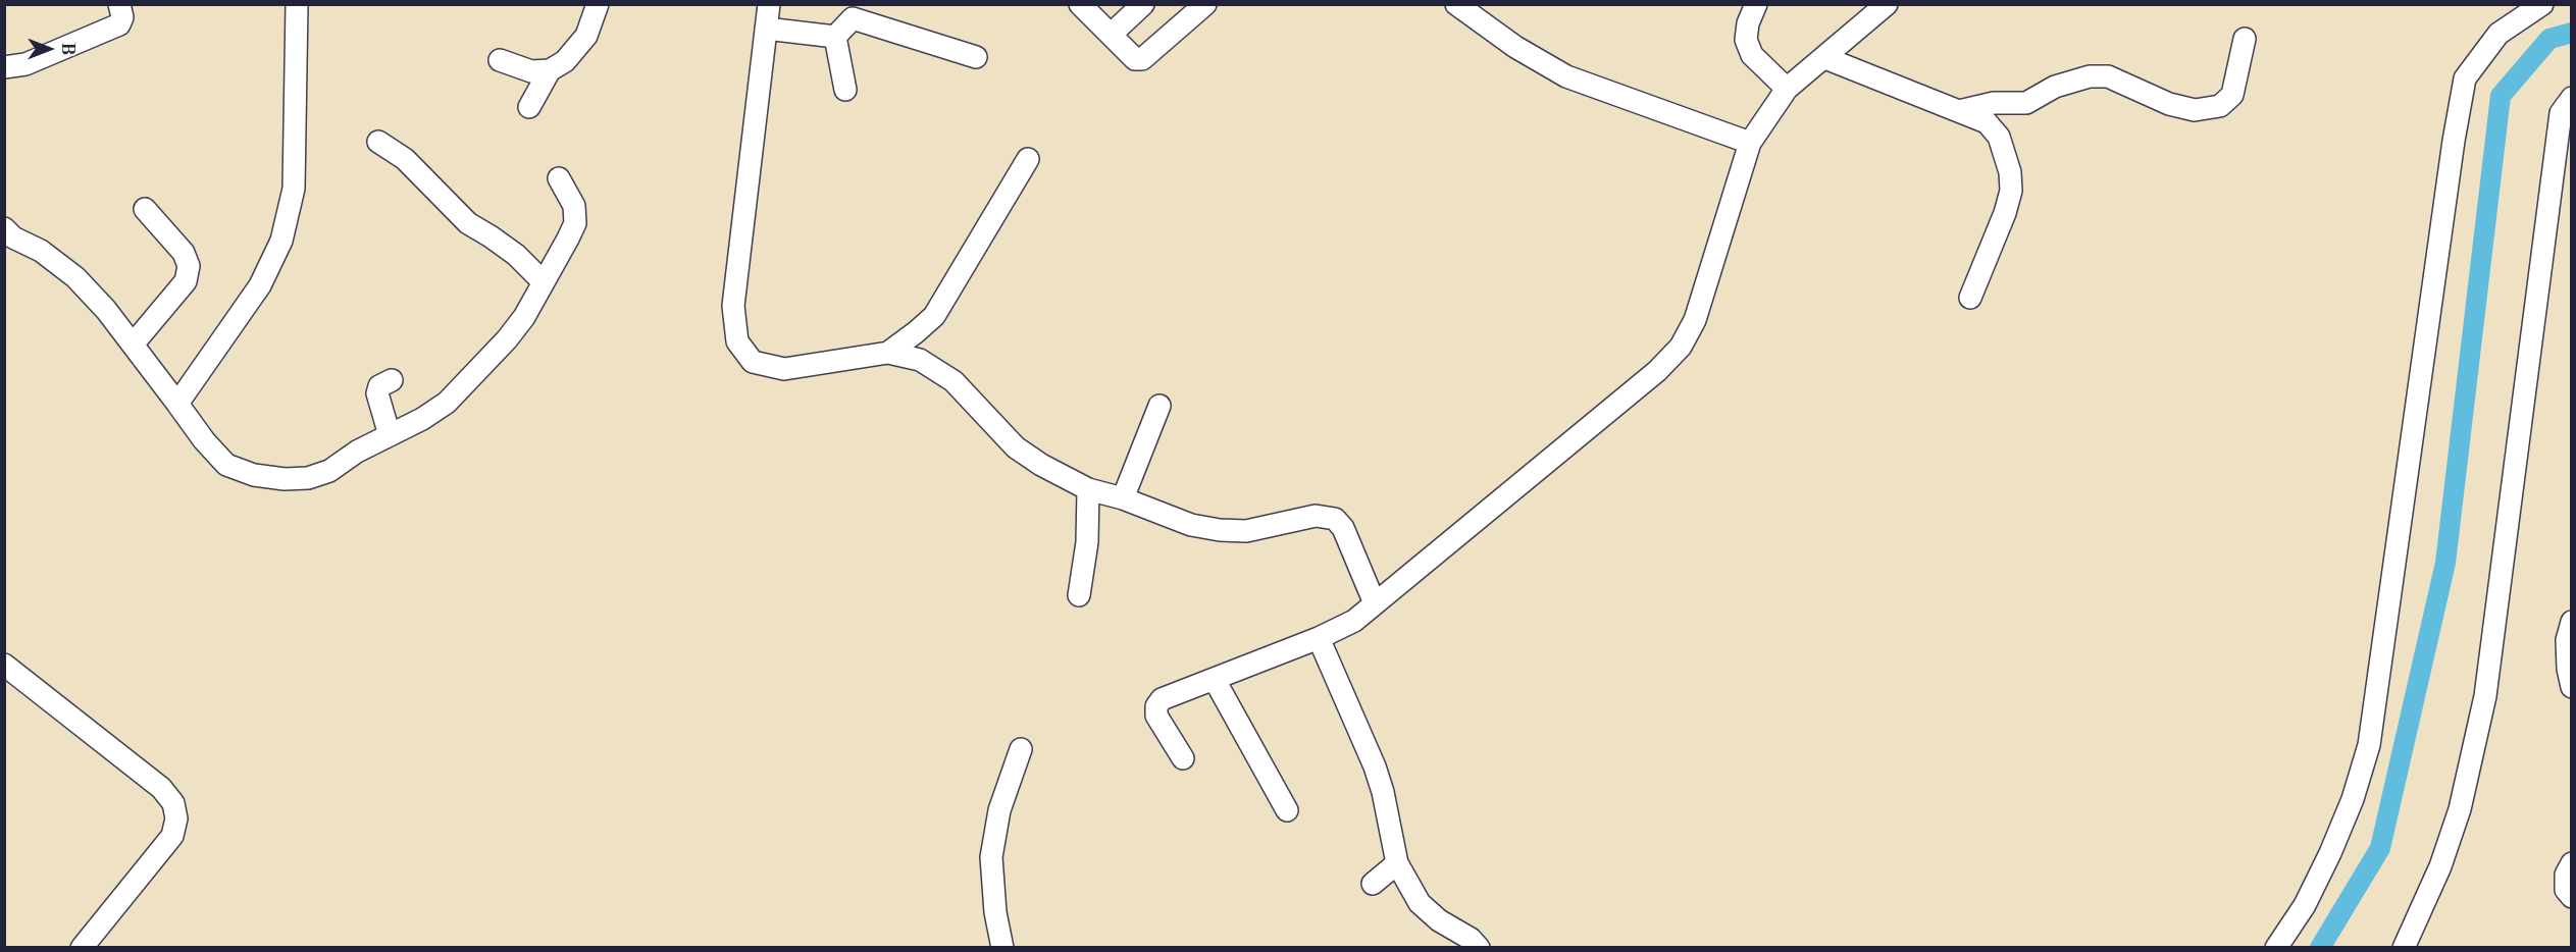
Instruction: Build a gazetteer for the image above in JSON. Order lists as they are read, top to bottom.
{
  "north": "right"
}
